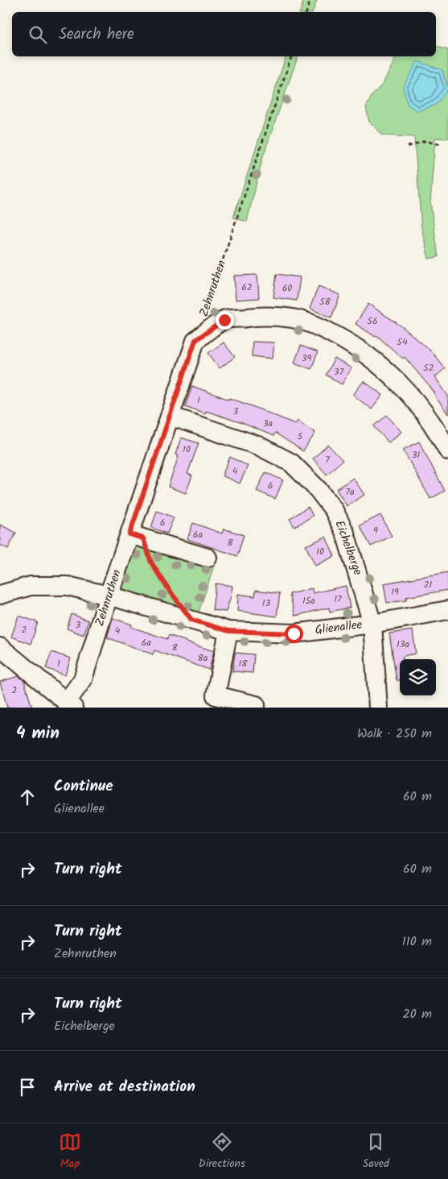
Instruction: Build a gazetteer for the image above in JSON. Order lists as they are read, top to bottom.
{
  "streets": {
    "street": ["Zehnruthen", "Eichelberge", "Glienallee"]
  },
  "crossings": [
    ["Zehnruthen", "Eichelberge"],
    ["Zehnruthen", "Glienallee"],
    ["Eichelberge", "Glienallee"]
  ],
  "house_numbers": [
    "62",
    "60",
    "58",
    "56",
    "54",
    "39",
    "52",
    "37",
    "1",
    "3",
    "3a",
    "5",
    "10",
    "31",
    "7",
    "4",
    "6",
    "7a",
    "6",
    "9",
    "6a",
    "8",
    "10",
    "21",
    "19",
    "17",
    "15a",
    "13",
    "3",
    "2",
    "4",
    "6a",
    "13a",
    "8",
    "8a",
    "1",
    "18",
    "2"
  ],
  "page": {
    "search": "Search here",
    "heading": ["4 min", "Walk · 250 m"],
    "list": [
      ["Continue", "Glienallee", "60 m"],
      ["Turn right", "60 m"],
      ["Turn right", "Zehnruthen", "110 m"],
      ["Turn right", "Eichelberge", "20 m"],
      "Arrive at destination"
    ],
    "nav": ["Map", "Directions", "Saved"]
  }
}
